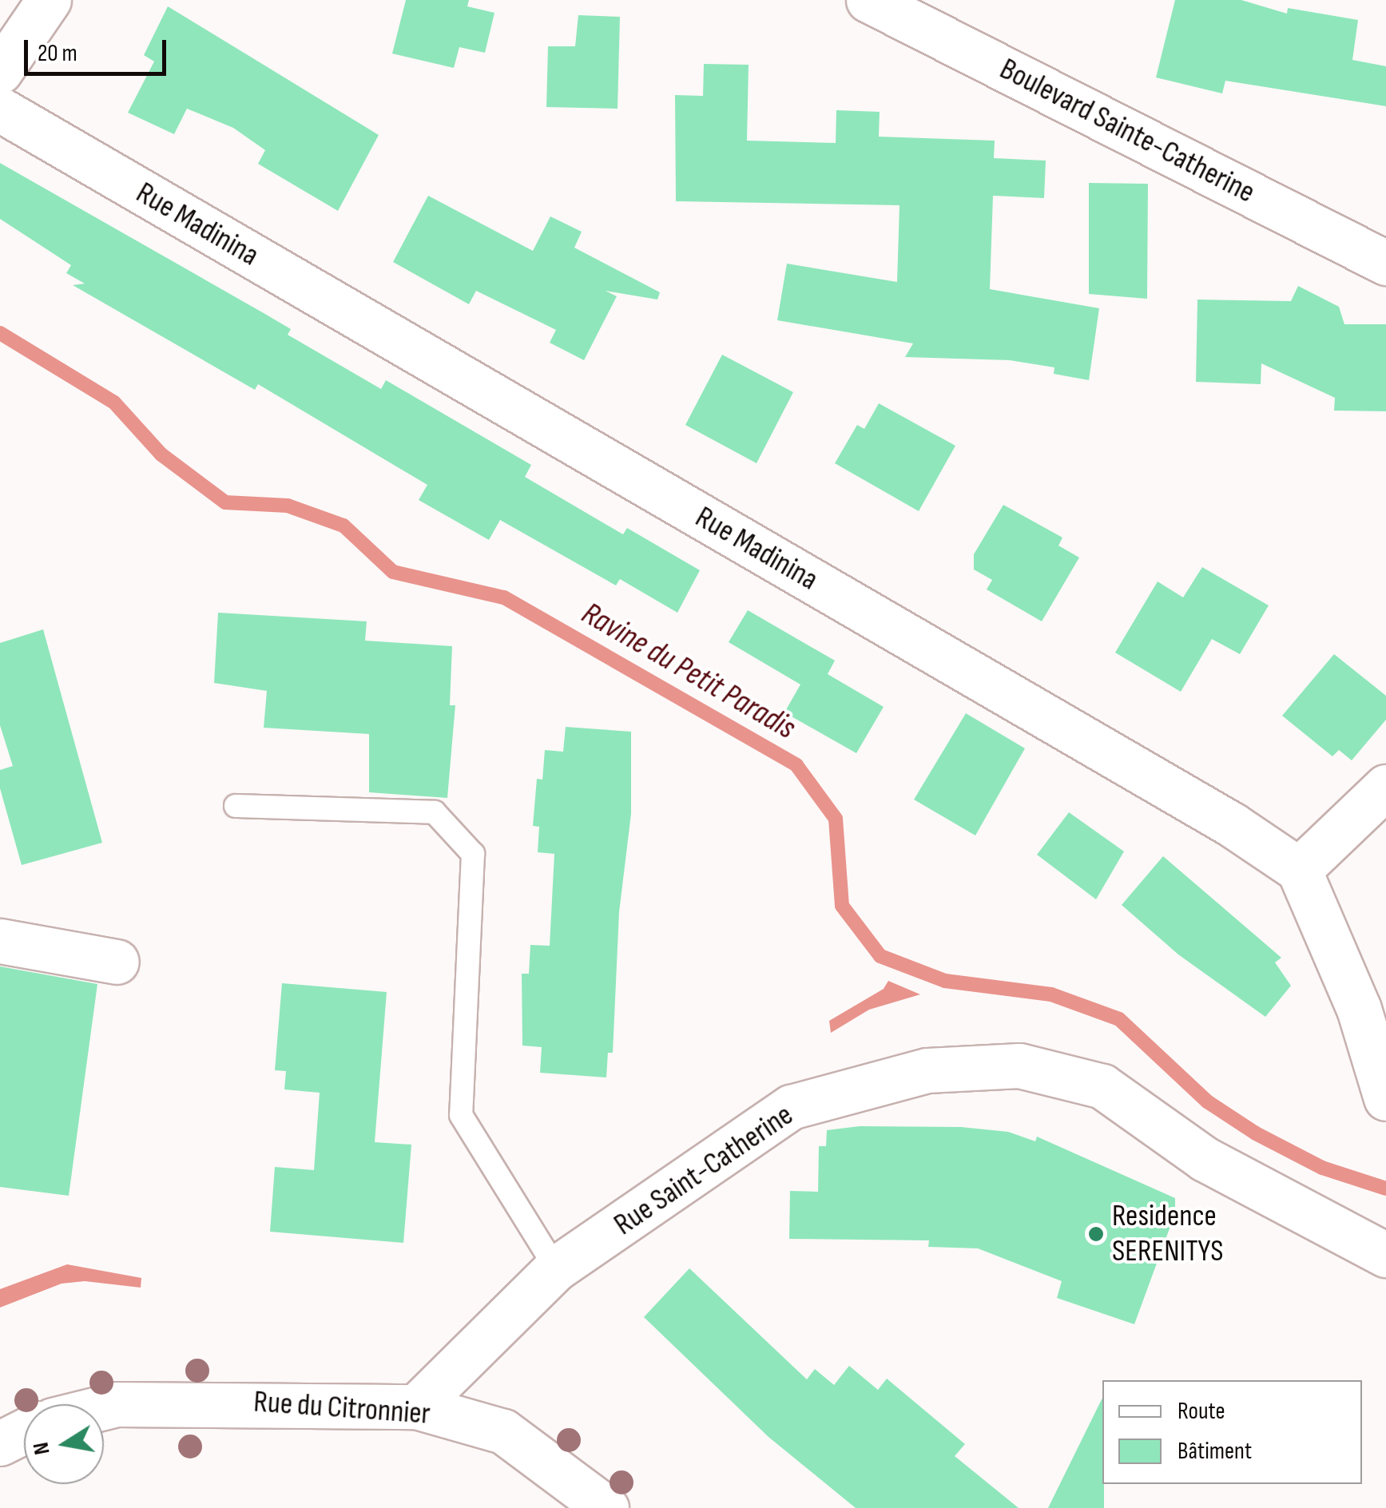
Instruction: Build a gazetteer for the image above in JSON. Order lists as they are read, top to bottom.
{
  "streets": {
    "street": [
      "Boulevard Sainte-Catherine",
      "Rue Madinina",
      "Rue Saint-Catherine",
      "Rue du Citronnier"
    ]
  },
  "crossings": [
    ["Rue Saint-Catherine", "Rue du Citronnier"]
  ],
  "water": ["Ravine du Petit Paradis"],
  "places": ["Residence SERENITYS"],
  "legend": ["Route", "Bâtiment"],
  "scale_bar": "20 m",
  "north": "left"
}
